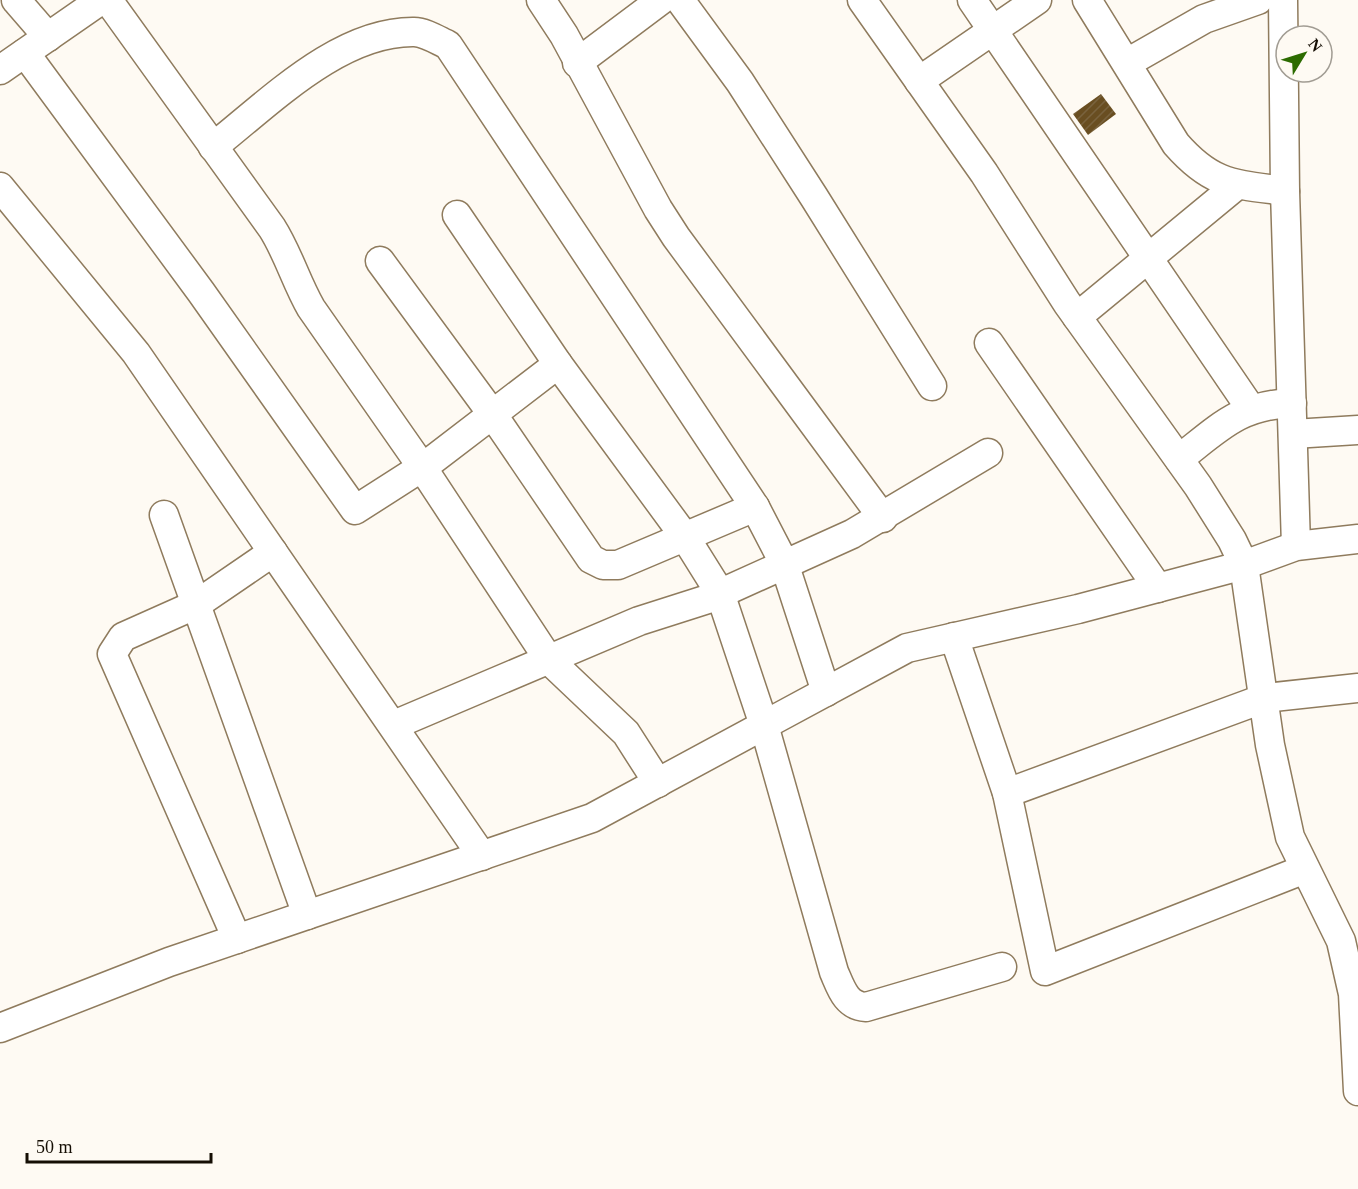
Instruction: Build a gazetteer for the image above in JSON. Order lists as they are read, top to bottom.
{
  "scale_bar": "50 m",
  "north": "top right"
}
